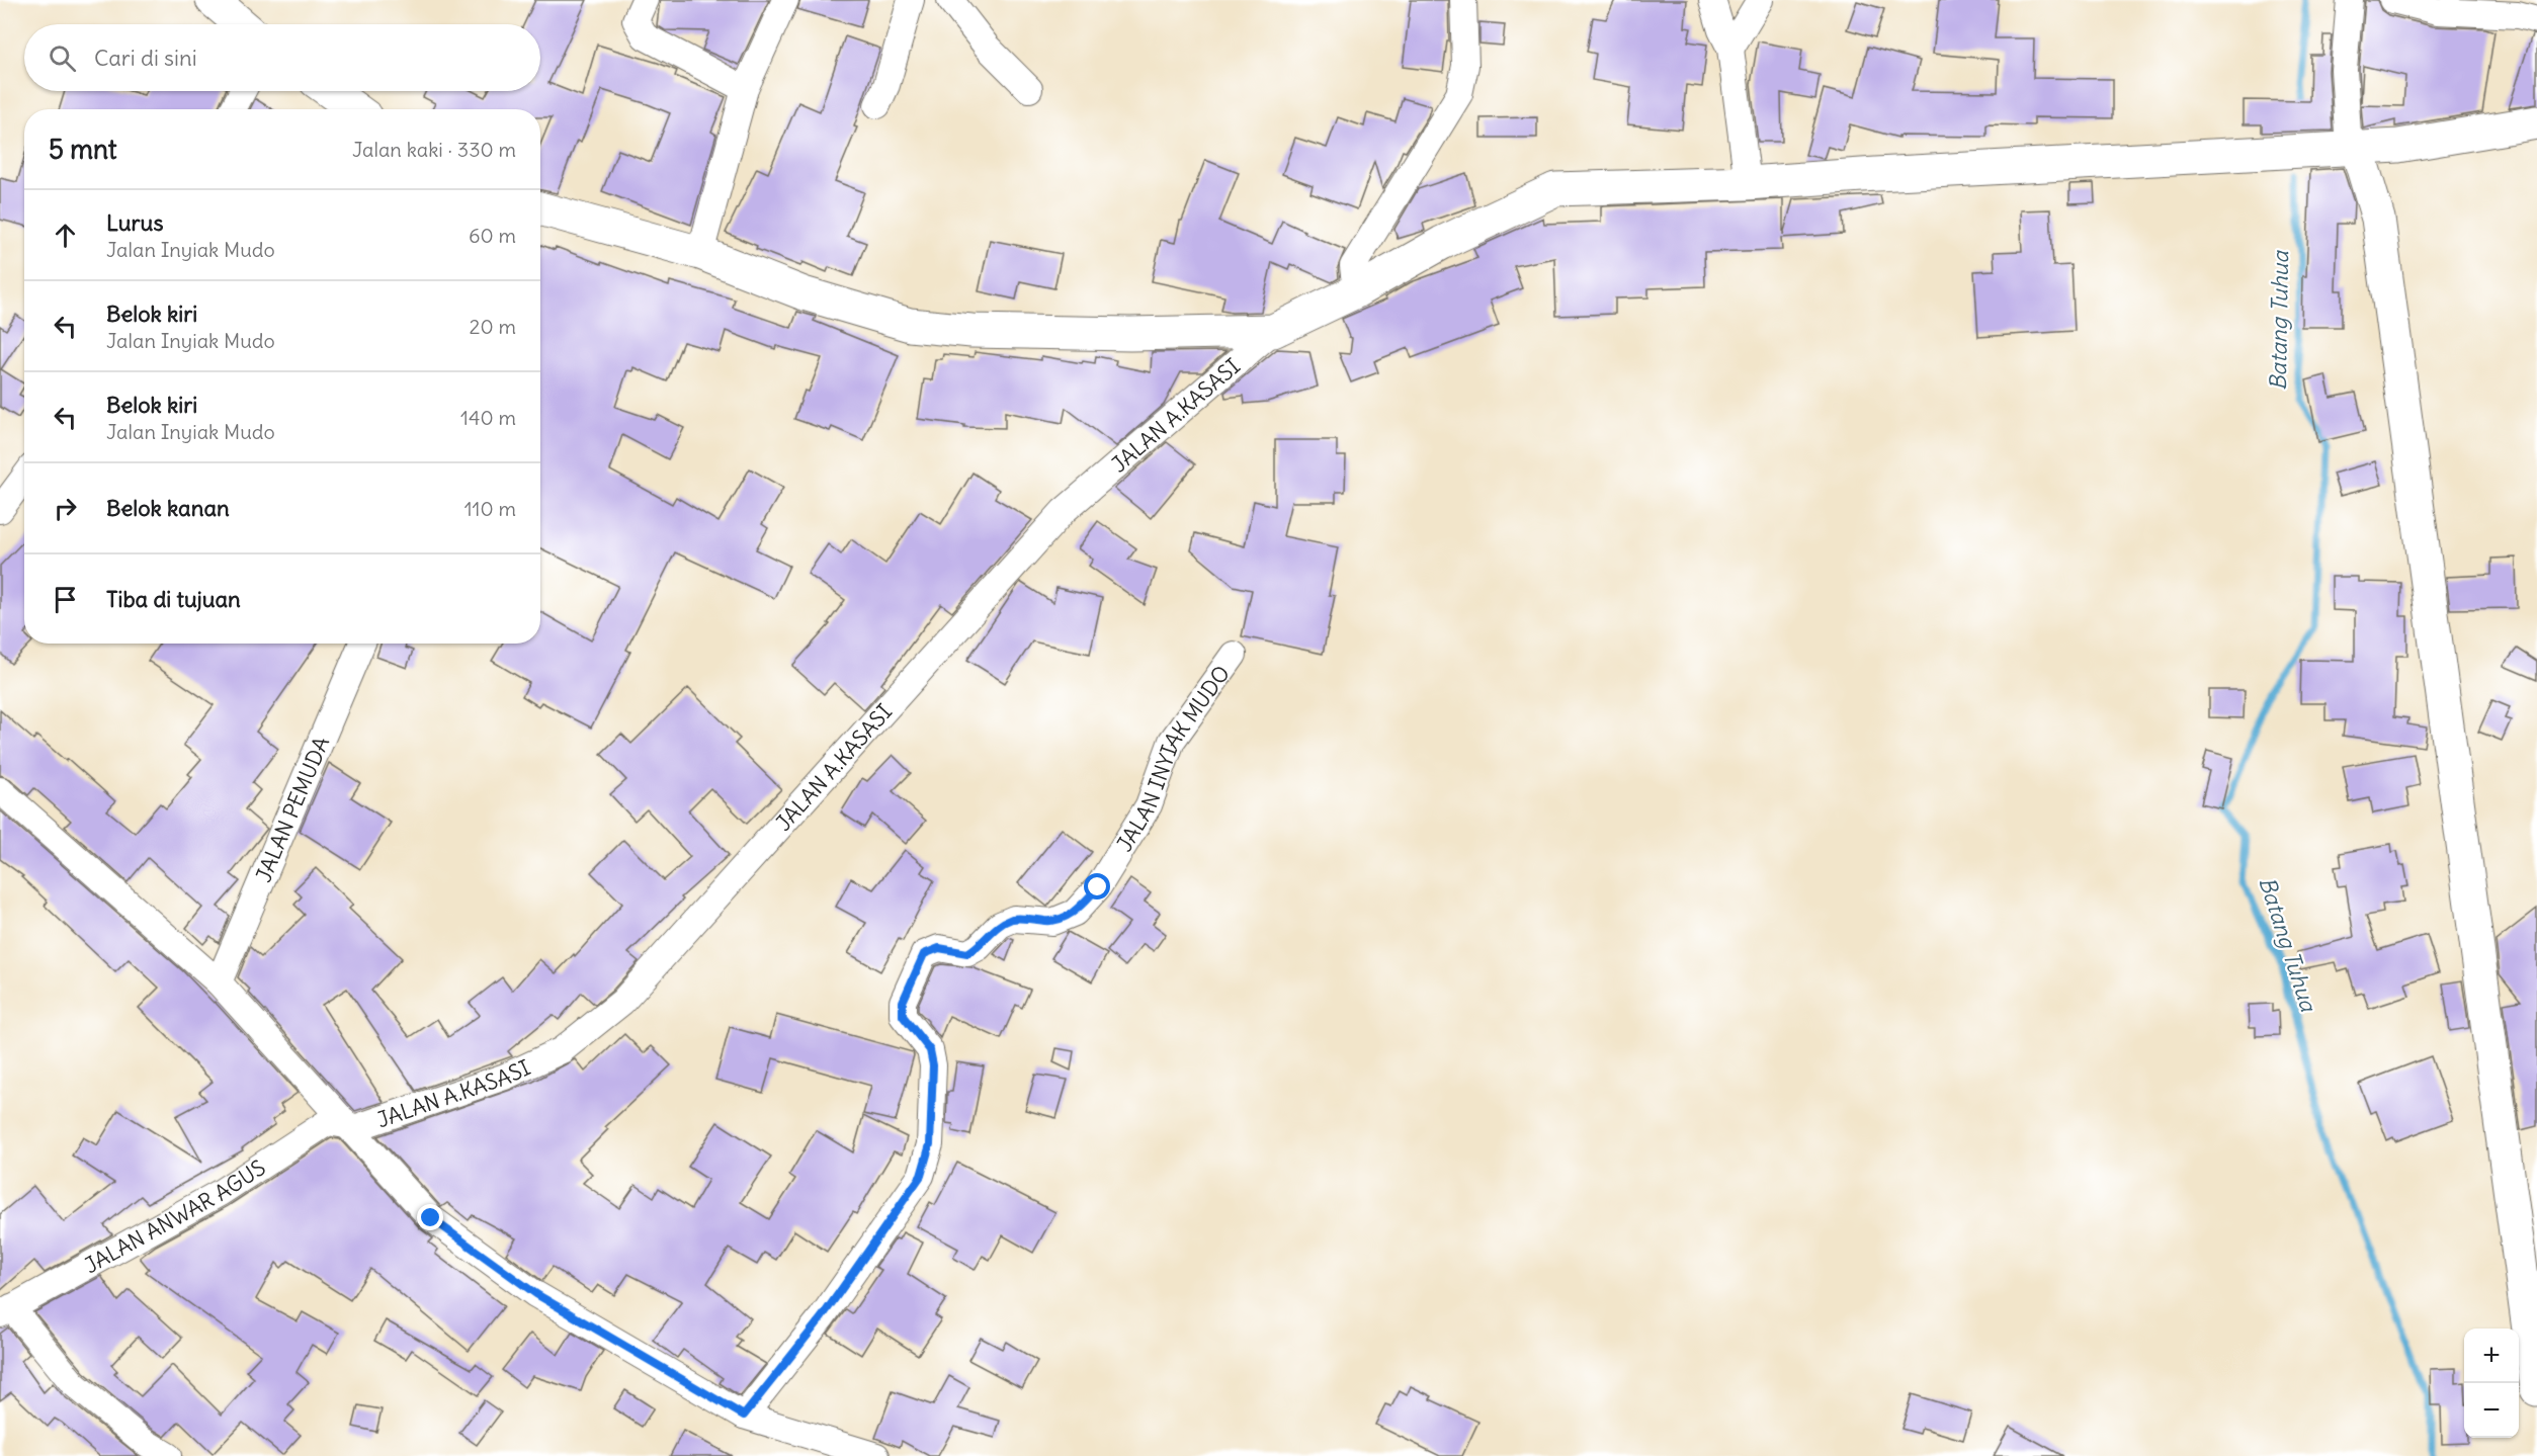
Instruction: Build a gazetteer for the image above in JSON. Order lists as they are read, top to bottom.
{
  "streets": {
    "street": [
      "JALAN A.KASASI",
      "JALAN INYIAK MUDO",
      "JALAN PEMUDA",
      "JALAN ANWAR AGUS"
    ]
  },
  "crossings": [
    ["JALAN A.KASASI", "JALAN ANWAR AGUS"]
  ],
  "water": ["Batang Tuhua"],
  "page": {
    "search": "Cari di sini",
    "heading": ["5 mnt", "Jalan kaki · 330 m"],
    "list": [
      ["Lurus", "Jalan Inyiak Mudo", "60 m"],
      ["Belok kiri", "Jalan Inyiak Mudo", "20 m"],
      ["Belok kiri", "Jalan Inyiak Mudo", "140 m"],
      ["Belok kanan", "110 m"],
      "Tiba di tujuan"
    ],
    "map_buttons": ["+", "−"]
  }
}
